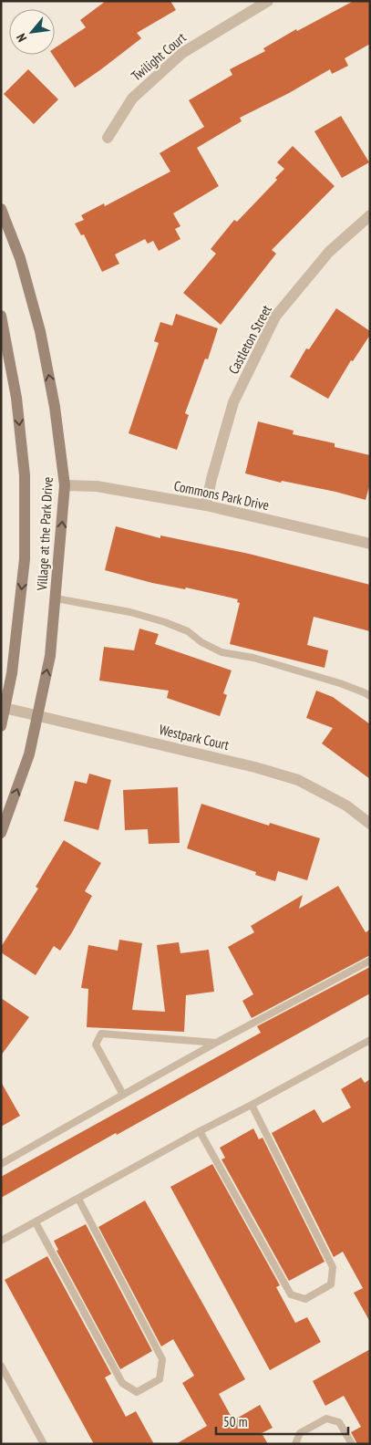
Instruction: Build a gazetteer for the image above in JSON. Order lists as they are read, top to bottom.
{
  "streets": {
    "street": [
      "Twilight Court",
      "Castleton Street",
      "Commons Park Drive",
      "Village at the Park Drive",
      "Westpark Court"
    ]
  },
  "crossings": [
    ["Castleton Street", "Commons Park Drive"],
    ["Commons Park Drive", "Village at the Park Drive"],
    ["Village at the Park Drive", "Westpark Court"]
  ],
  "scale_bar": "50 m",
  "north": "bottom left"
}
